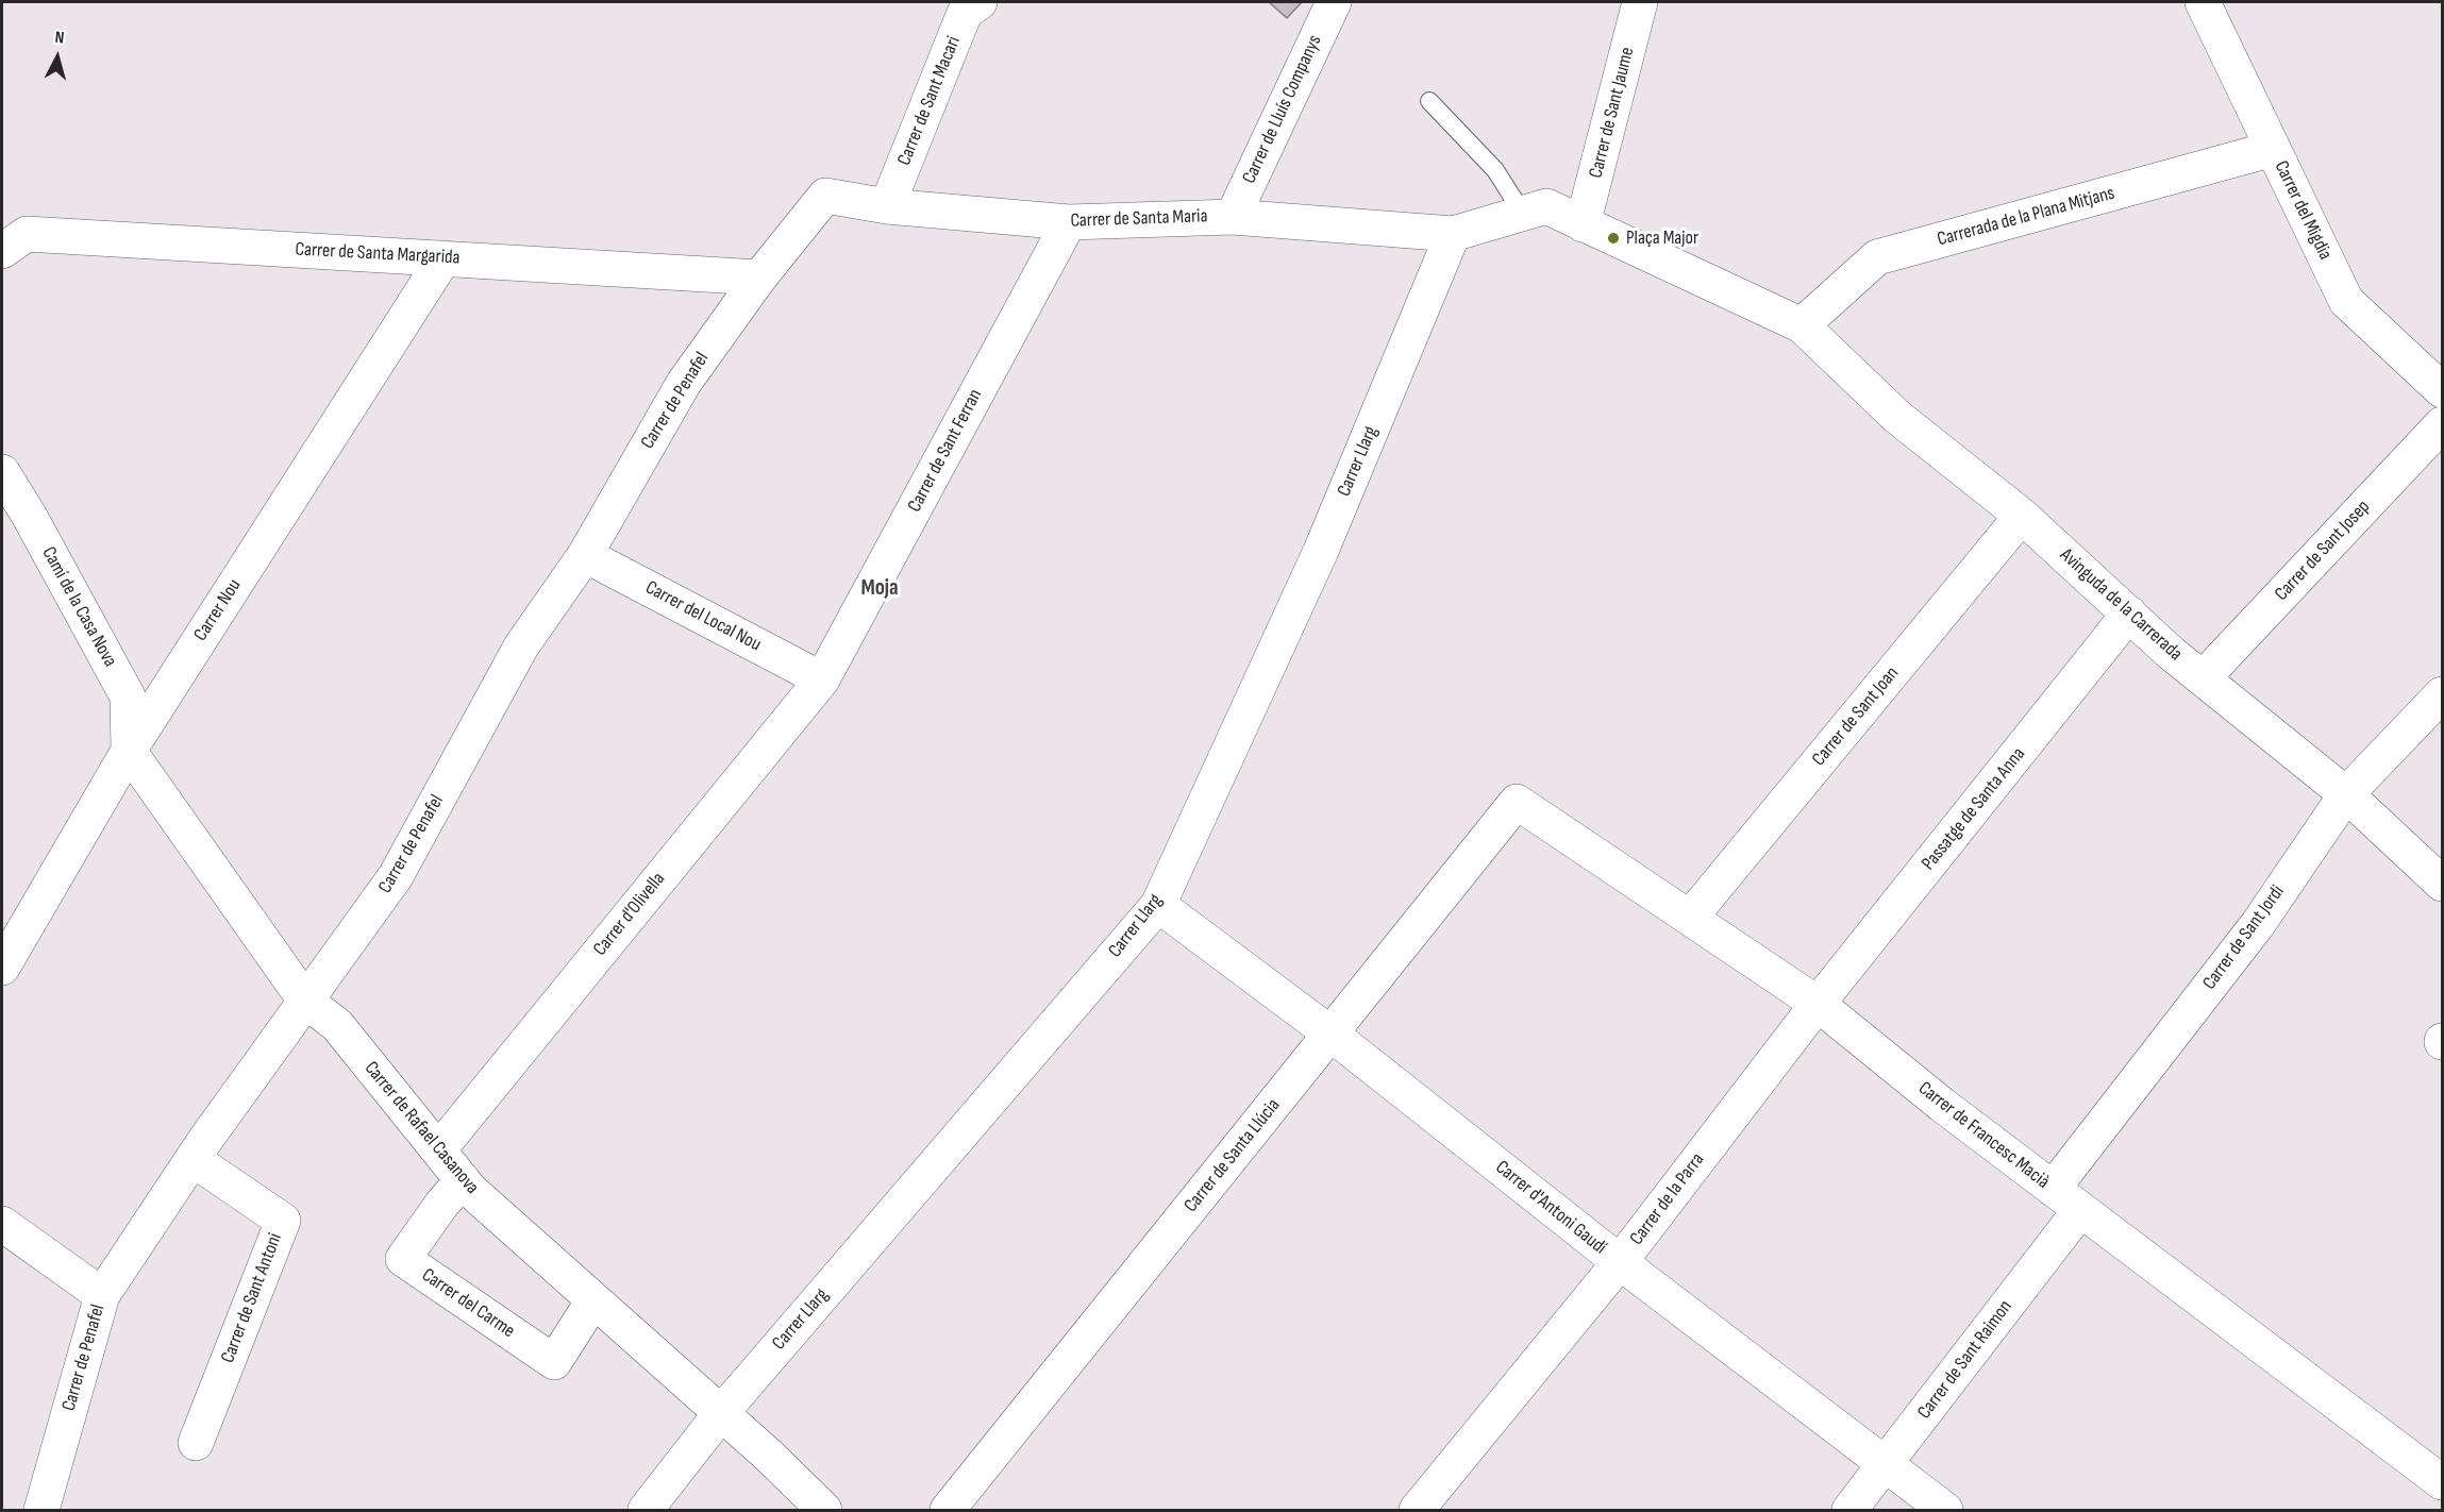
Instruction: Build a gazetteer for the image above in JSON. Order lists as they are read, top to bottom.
{
  "streets": {
    "street": [
      "Carrer de Sant Macari",
      "Carrer de Lluís Companys",
      "Carrer de Sant Jaume",
      "Carrer del Migdia",
      "Carrerada de la Plana Mitjans",
      "Carrer de Santa Maria",
      "Carrer de Santa Margarida",
      "Carrer de Penafel",
      "Carrer de Sant Ferran",
      "Carrer Llarg",
      "Carrer de Sant Josep",
      "Avinguda de la Carrerada",
      "Camí de la Casa Nova",
      "Carrer Nou",
      "Carrer del Local Nou",
      "Carrer de Sant Joan",
      "Passatge de Santa Anna",
      "Carrer d'Olivella",
      "Carrer de Sant Jordi",
      "Carrer de Rafael Casanova",
      "Carrer de Francesc Macià",
      "Carrer de Santa Llúcia",
      "Carrer de la Parra",
      "Carrer d'Antoni Gaudí",
      "Carrer de Sant Antoni",
      "Carrer del Carme",
      "Carrer de Sant Raimon"
    ]
  },
  "crossings": [
    ["Carrer de Sant Macari", "Carrer de Santa Maria"],
    ["Carrer de Lluís Companys", "Carrer de Santa Maria"],
    ["Carrer del Migdia", "Carrerada de la Plana Mitjans"],
    ["Carrerada de la Plana Mitjans", "Avinguda de la Carrerada"],
    ["Carrer de Santa Maria", "Carrer de Penafel"],
    ["Carrer de Santa Maria", "Carrer de Sant Ferran"],
    ["Carrer de Santa Maria", "Carrer Llarg"],
    ["Carrer de Santa Margarida", "Carrer de Penafel"],
    ["Carrer de Santa Margarida", "Carrer Nou"],
    ["Carrer de Penafel", "Carrer del Local Nou"],
    ["Carrer de Penafel", "Carrer de Rafael Casanova"],
    ["Carrer de Penafel", "Carrer de Sant Antoni"],
    ["Carrer de Sant Ferran", "Carrer del Local Nou"],
    ["Carrer de Sant Ferran", "Carrer d'Olivella"],
    ["Carrer Llarg", "Carrer de Rafael Casanova"],
    ["Carrer Llarg", "Carrer d'Antoni Gaudí"],
    ["Carrer de Sant Josep", "Avinguda de la Carrerada"],
    ["Avinguda de la Carrerada", "Carrer de Sant Joan"],
    ["Avinguda de la Carrerada", "Passatge de Santa Anna"],
    ["Avinguda de la Carrerada", "Carrer de Sant Jordi"],
    ["Camí de la Casa Nova", "Carrer Nou"],
    ["Camí de la Casa Nova", "Carrer de Rafael Casanova"],
    ["Carrer Nou", "Carrer de Rafael Casanova"],
    ["Carrer del Local Nou", "Carrer d'Olivella"],
    ["Carrer de Sant Joan", "Carrer de Francesc Macià"],
    ["Passatge de Santa Anna", "Carrer de Francesc Macià"],
    ["Passatge de Santa Anna", "Carrer de la Parra"],
    ["Carrer d'Olivella", "Carrer de Rafael Casanova"],
    ["Carrer de Sant Jordi", "Carrer de Francesc Macià"],
    ["Carrer de Rafael Casanova", "Carrer del Carme"],
    ["Carrer de Francesc Macià", "Carrer de Santa Llúcia"],
    ["Carrer de Francesc Macià", "Carrer de la Parra"],
    ["Carrer de Francesc Macià", "Carrer de Sant Raimon"],
    ["Carrer de Santa Llúcia", "Carrer d'Antoni Gaudí"],
    ["Carrer de la Parra", "Carrer d'Antoni Gaudí"],
    ["Carrer d'Antoni Gaudí", "Carrer de Sant Raimon"]
  ],
  "districts": ["Moja"],
  "places": ["Plaça Major"],
  "north": "top"
}
